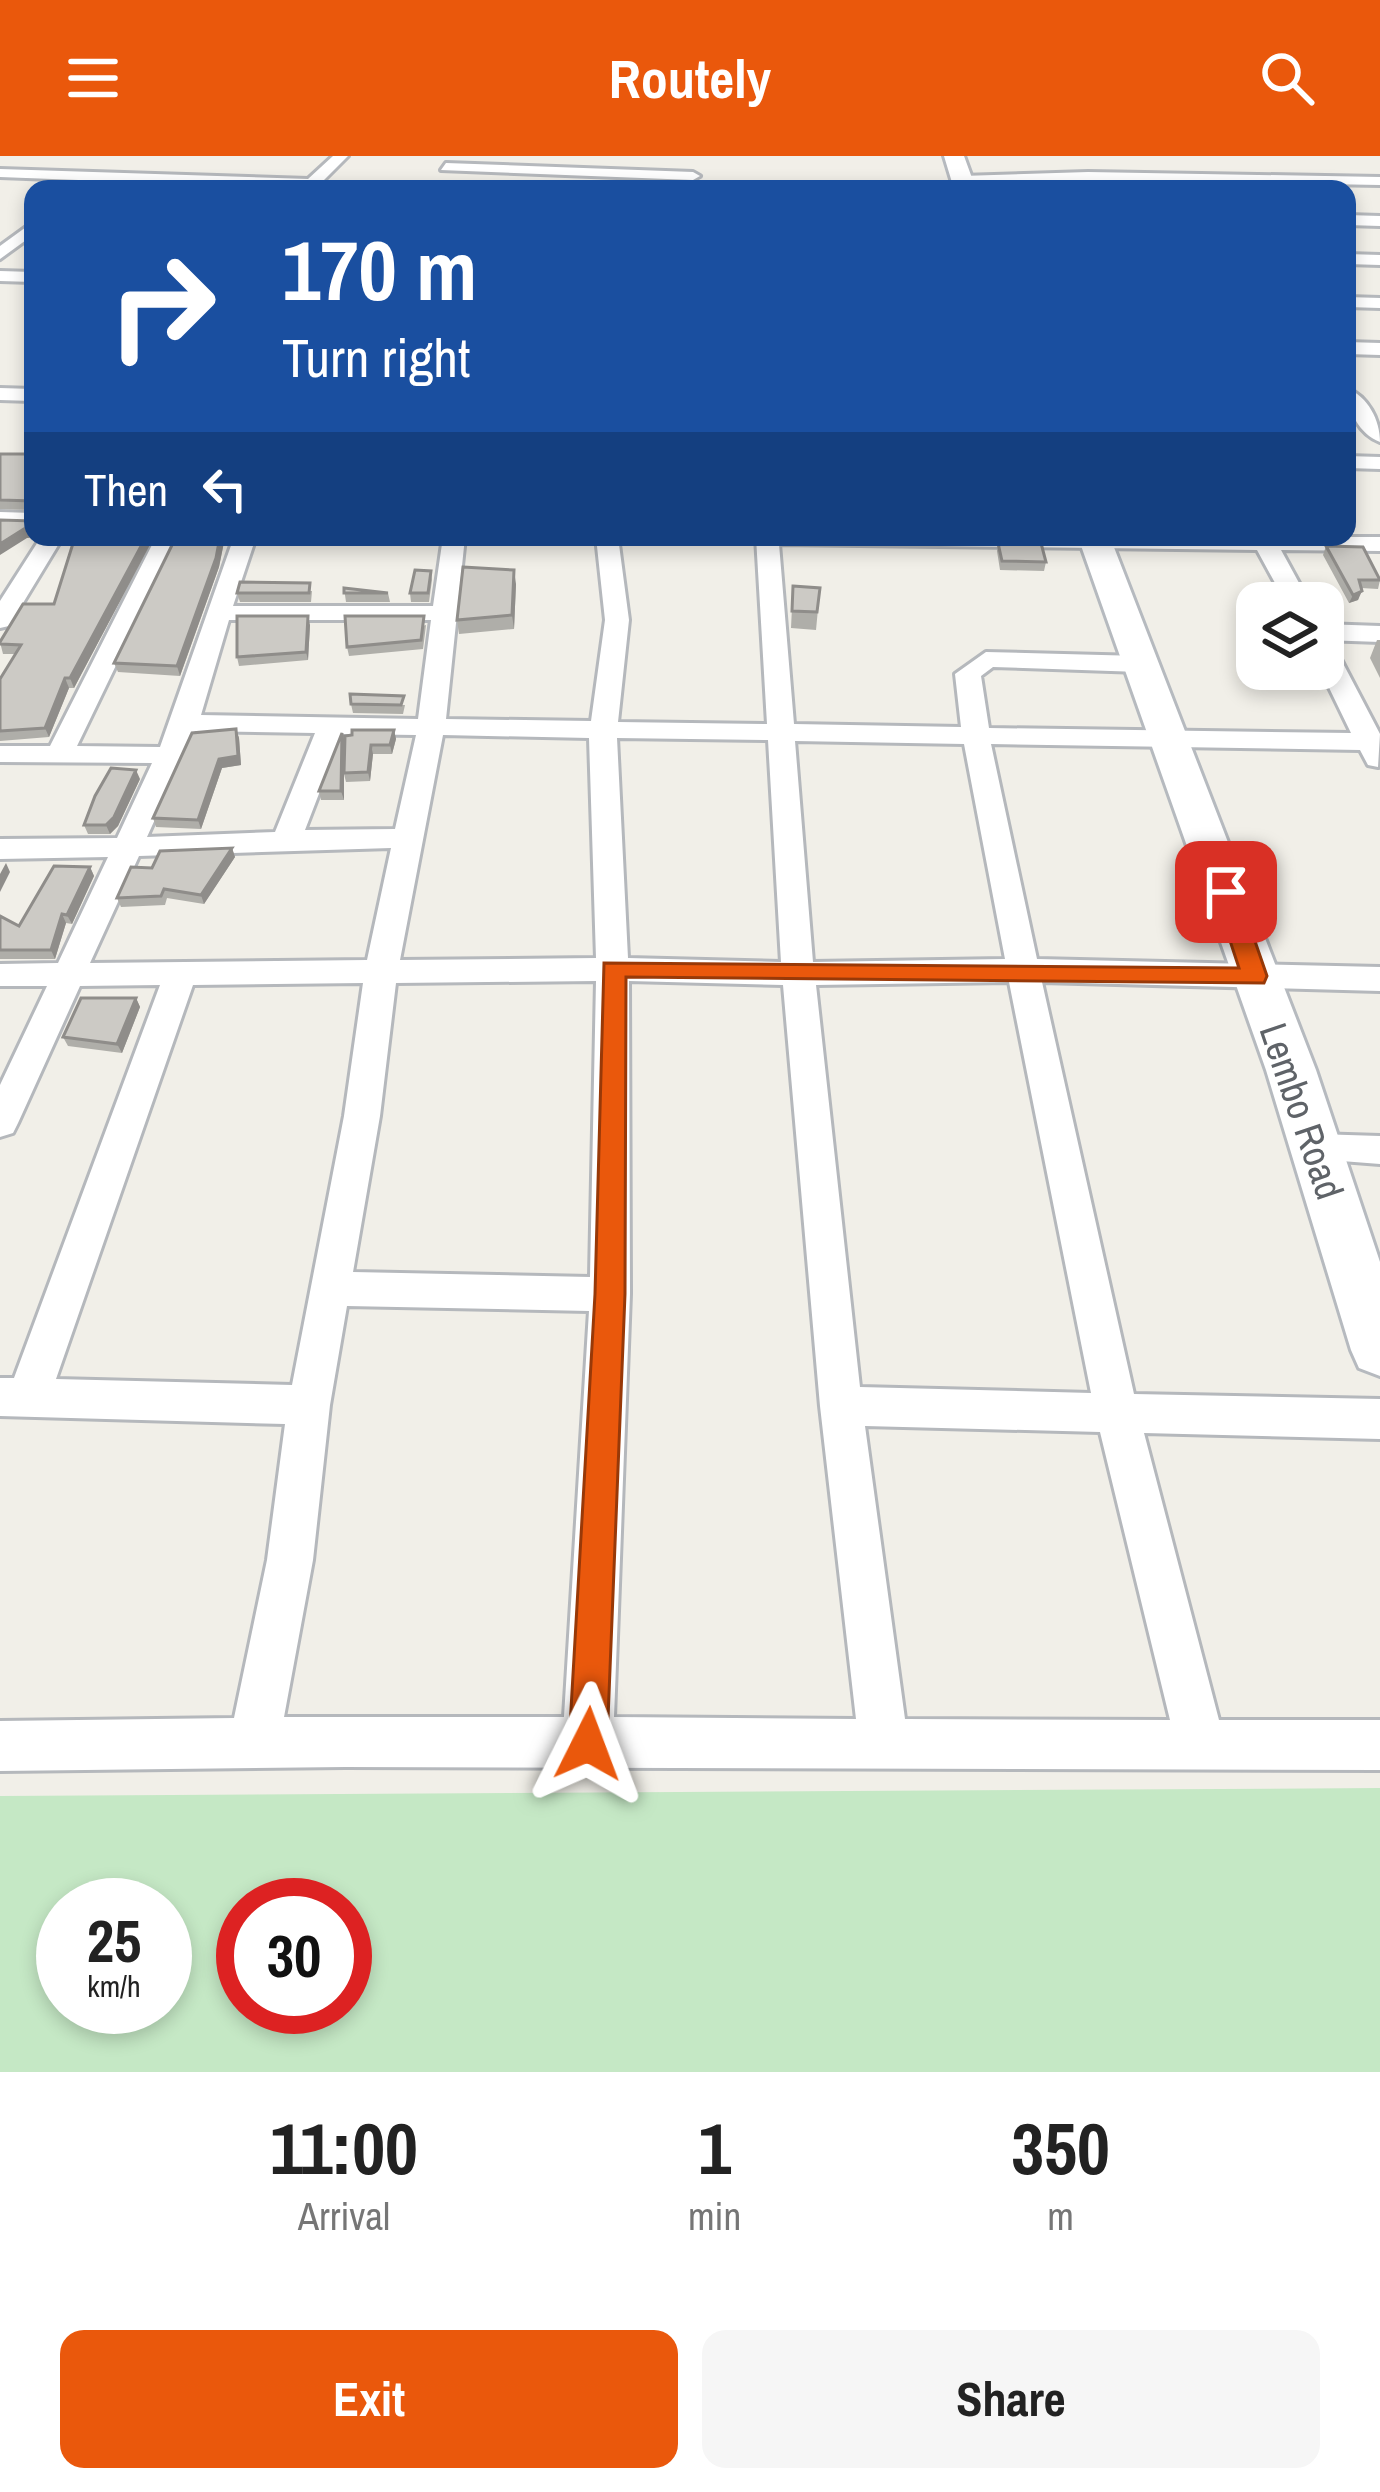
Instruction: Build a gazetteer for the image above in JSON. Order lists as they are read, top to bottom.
{
  "streets": {
    "street": ["Lembo Road"]
  },
  "page": {
    "header": "Routely",
    "turn": ["170 m", "Turn right"],
    "then": "Then",
    "speed": "25 km/h",
    "limit": "30",
    "eta": [
      "11:00",
      "Arrival",
      "1",
      "min",
      "350",
      "m"
    ],
    "buttons": ["Exit", "Share"]
  }
}
